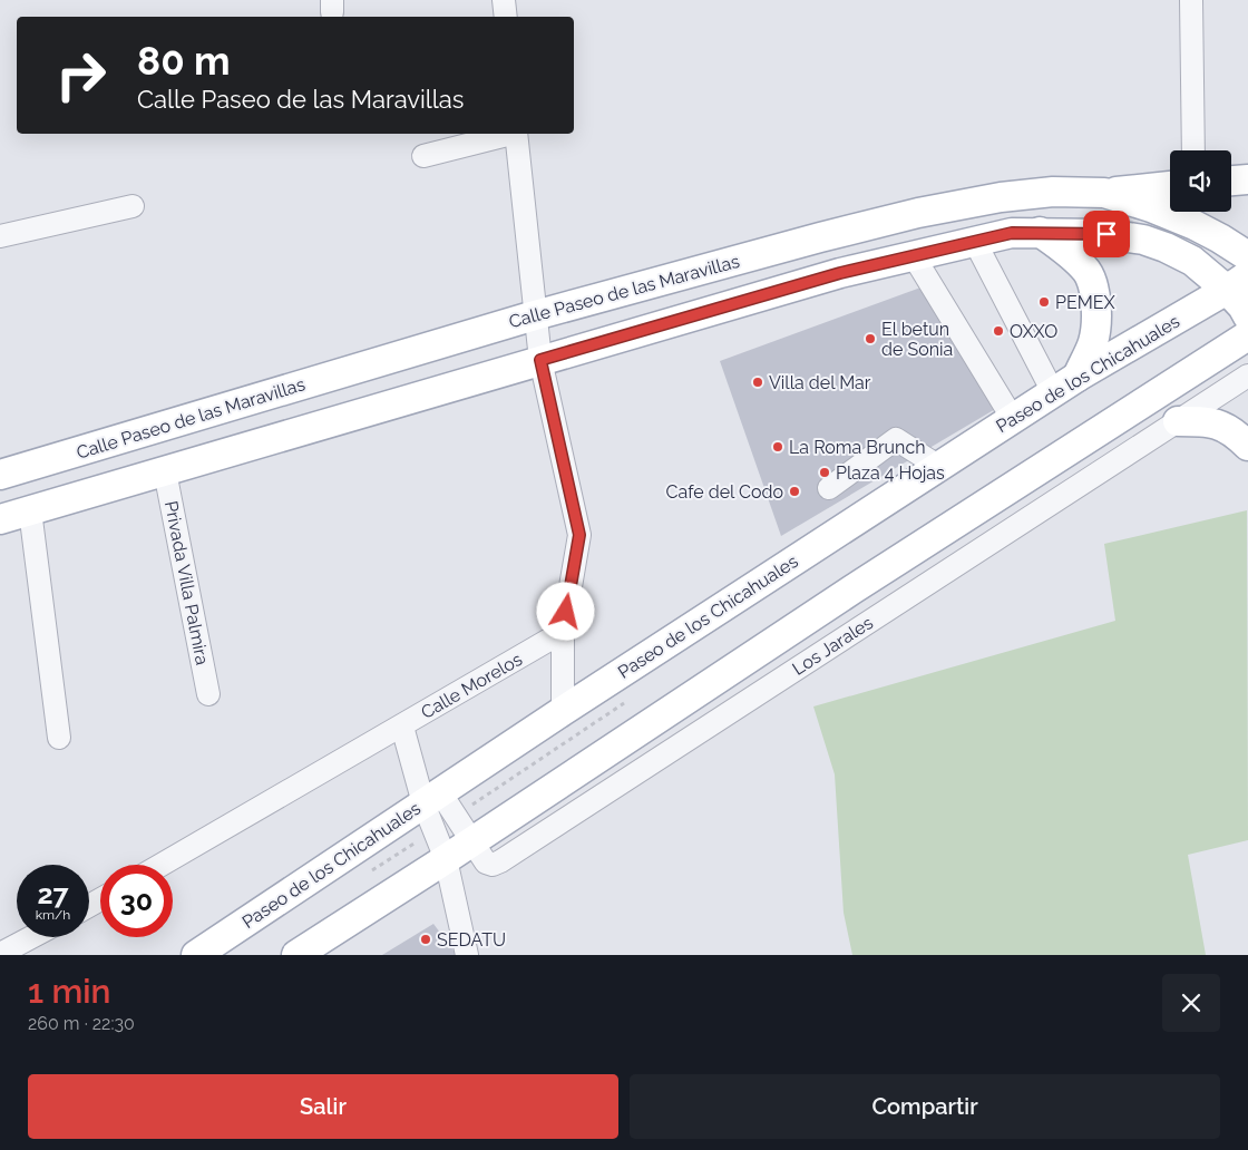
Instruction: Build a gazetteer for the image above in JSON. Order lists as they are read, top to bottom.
{
  "streets": {
    "main road": ["Calle Paseo de las Maravillas", "Paseo de los Chicahuales"],
    "street": ["Privada Villa Palmira", "Los Jarales", "Calle Morelos"]
  },
  "crossings": [
    ["Paseo de los Chicahuales", "Los Jarales"]
  ],
  "places": [
    "PEMEX",
    "OXXO",
    "El betun de Sonia",
    "Villa del Mar",
    "La Roma Brunch",
    "Plaza 4 Hojas",
    "Cafe del Codo",
    "SEDATU"
  ],
  "page": {
    "turn": ["80 m", "Calle Paseo de las Maravillas"],
    "speed": "27 km/h",
    "limit": "30",
    "heading": ["1 min", "260 m · 22:30"],
    "buttons": ["Salir", "Compartir"]
  }
}
